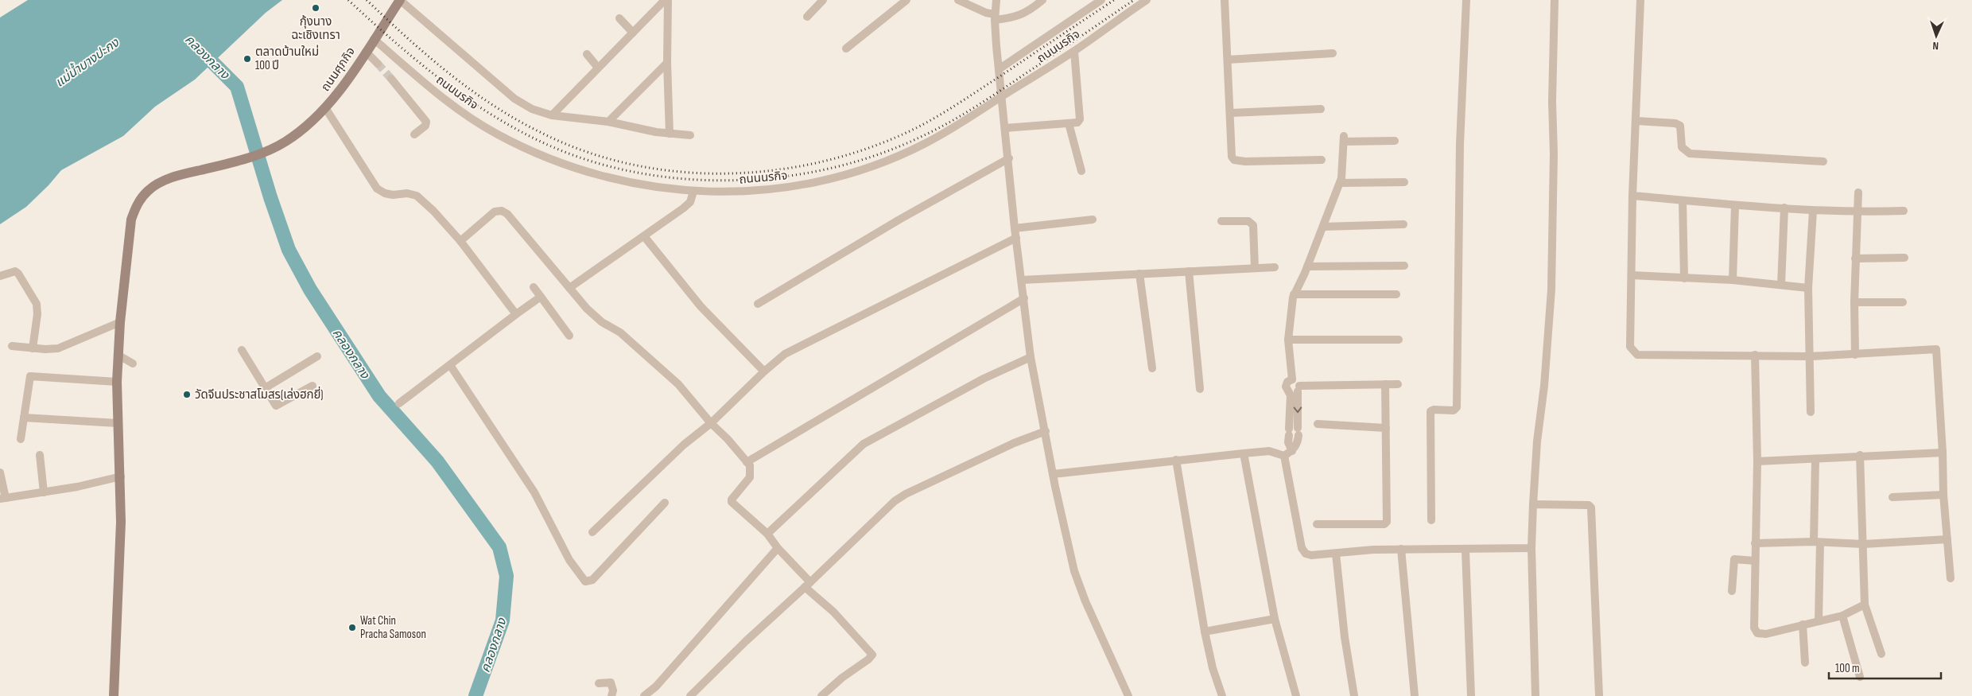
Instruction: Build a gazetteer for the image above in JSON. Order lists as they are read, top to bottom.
{
  "streets": {
    "main road": ["ถนนศุภกิจ"],
    "street": ["ถนนนรกิจ"]
  },
  "crossings": [
    ["ถนนนรกิจ", "ถนนศุภกิจ"]
  ],
  "water": ["คลองกลาง", "แม่น้ำบางปะกง"],
  "places": [
    "กุ้งนาง ฉะเชิงเทรา",
    "ตลาดบ้านใหม่ 100 ปี",
    "วัดจีนประชาสโมสร(เล่งฮกยี่)",
    "Wat Chin Pracha Samoson"
  ],
  "scale_bar": "100 m",
  "north": "bottom"
}
